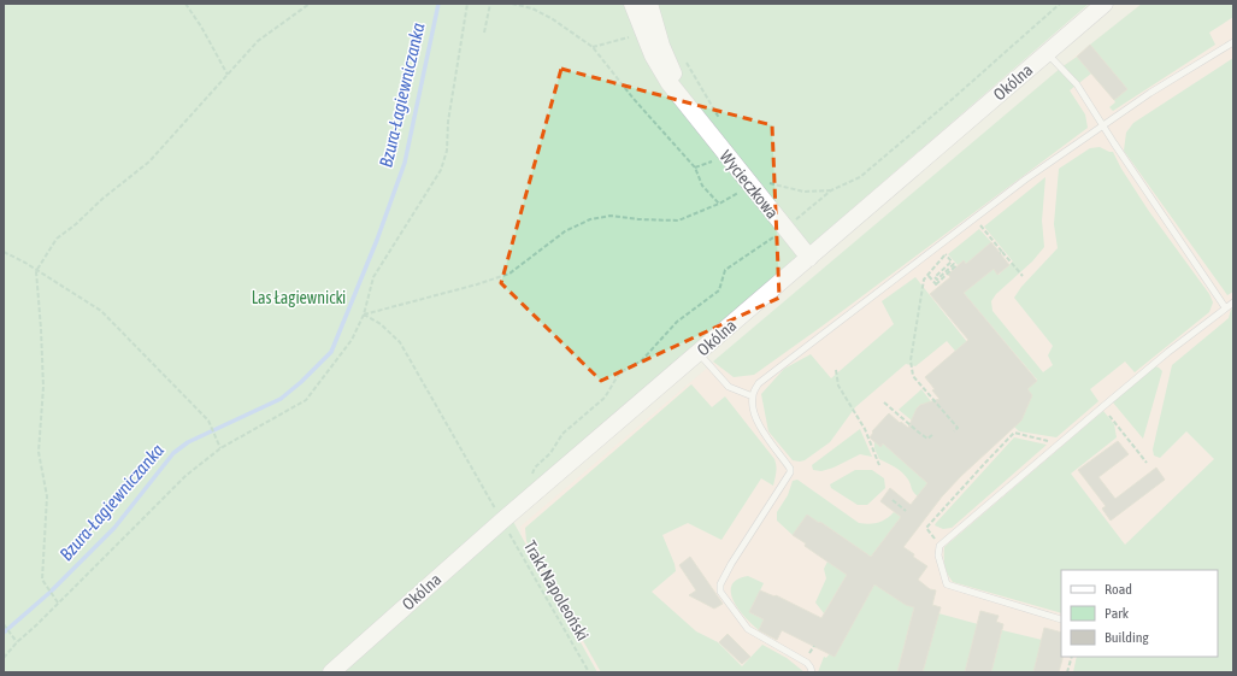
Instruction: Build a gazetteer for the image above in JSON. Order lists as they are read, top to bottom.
{
  "streets": {
    "street": ["Okólna", "Wycieczkowa"],
    "path": ["Trakt Napoleoński"]
  },
  "crossings": [
    ["Okólna", "Wycieczkowa"],
    ["Okólna", "Trakt Napoleoński"]
  ],
  "water": ["Bzura-Łagiewniczanka"],
  "parks": ["Las Łagiewnicki"],
  "legend": ["Road", "Park", "Building"]
}
